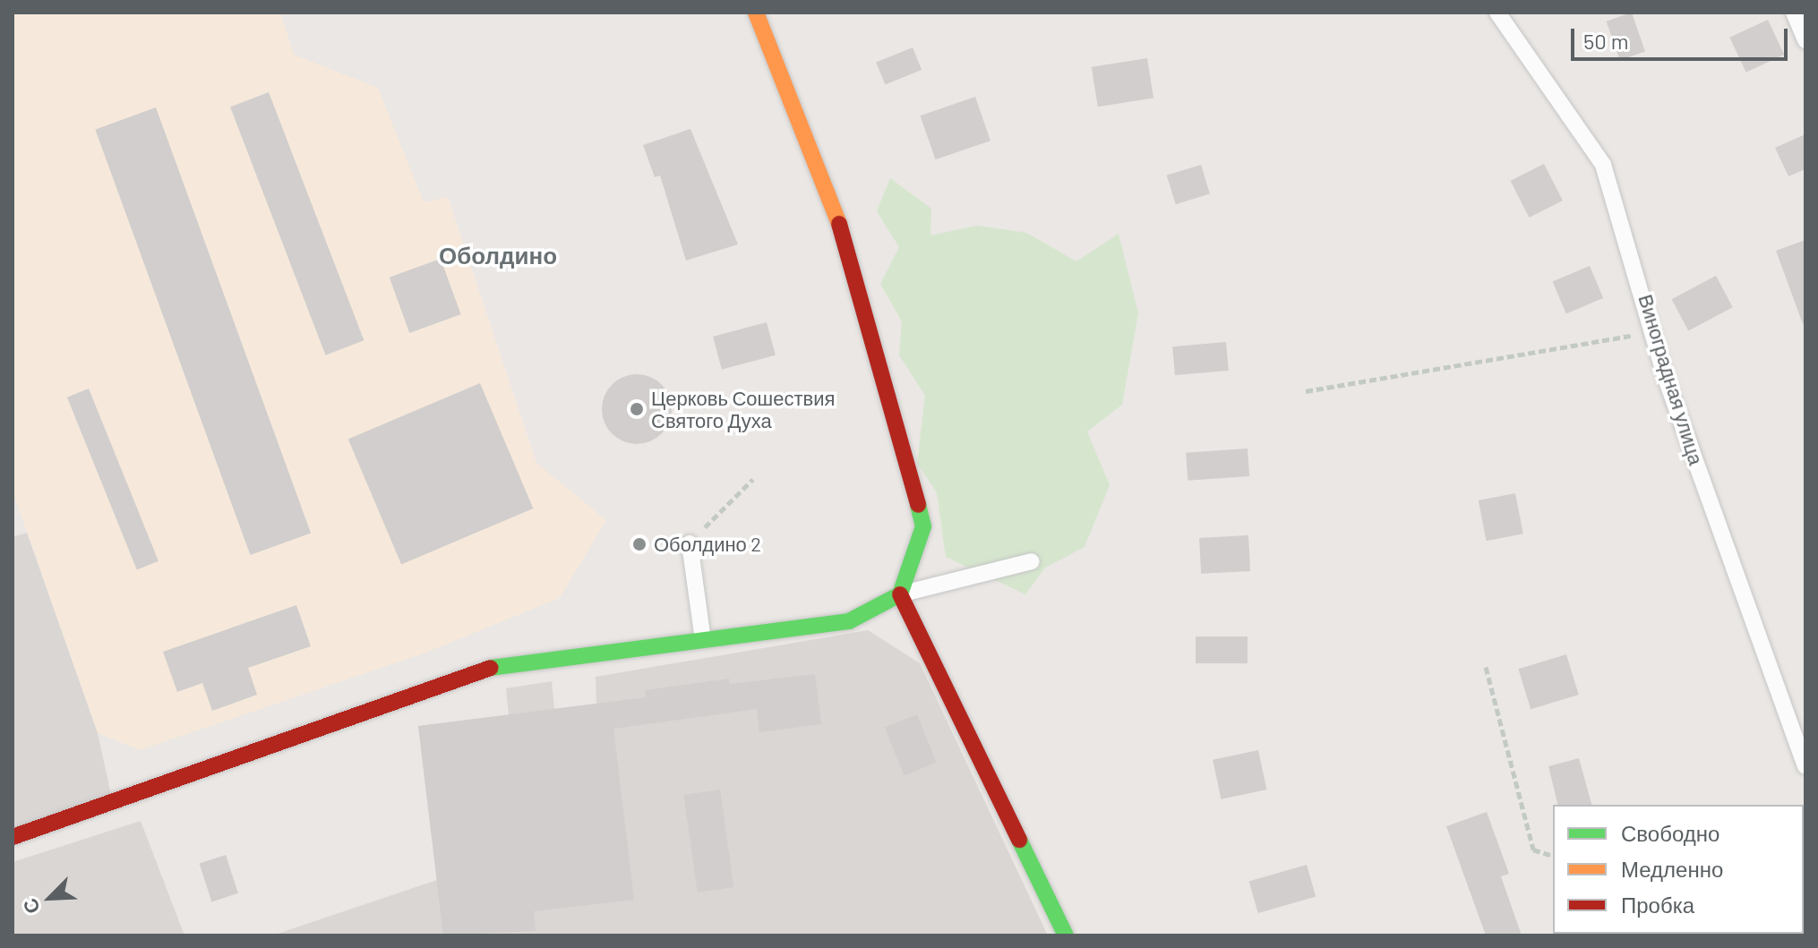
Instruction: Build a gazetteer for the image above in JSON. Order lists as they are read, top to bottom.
{
  "streets": {
    "lane": ["Виноградная улица"]
  },
  "districts": ["Оболдино"],
  "places": ["Церковь Сошествия Святого Духа", "Оболдино 2"],
  "legend": ["Свободно", "Медленно", "Пробка"],
  "scale_bar": "50 m",
  "north": "bottom left"
}
